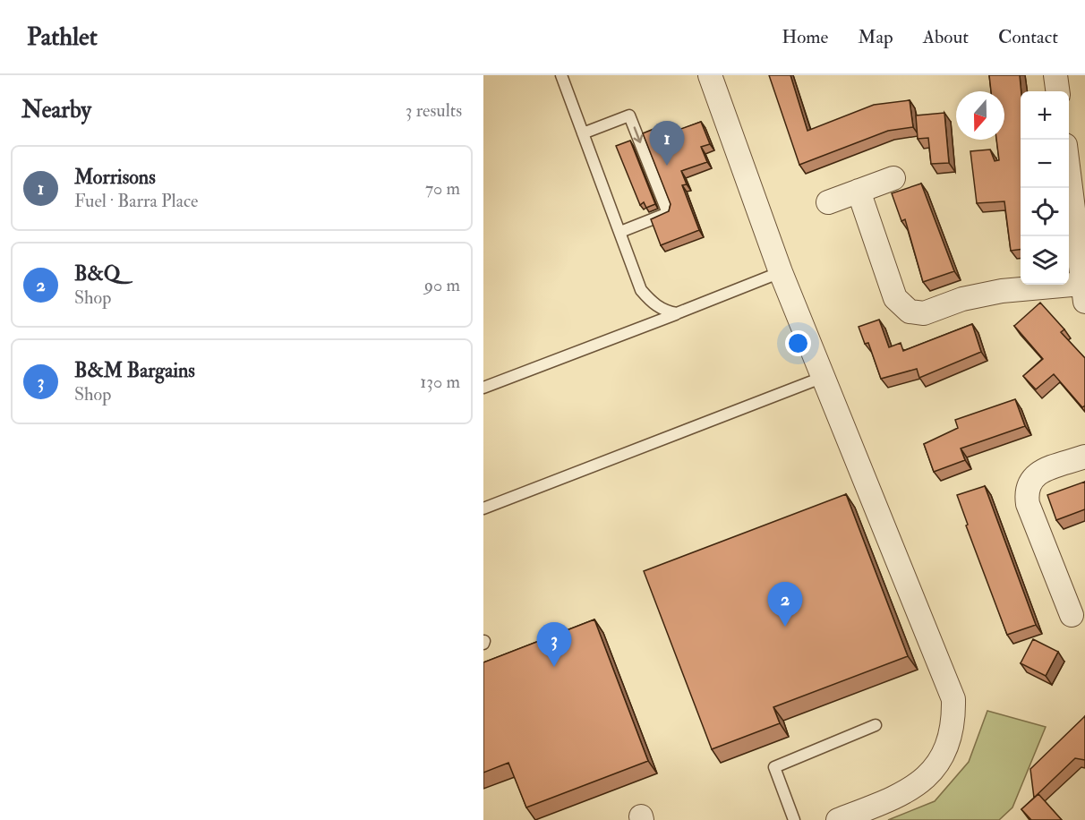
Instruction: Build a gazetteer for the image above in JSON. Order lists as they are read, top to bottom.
{
  "north": "bottom",
  "page": {
    "header": "Pathlet",
    "nav": [
      "Home",
      "Map",
      "About",
      "Contact"
    ],
    "heading": ["Nearby", "3 results"],
    "map_buttons": ["+", "−"],
    "pins": ["1", "2", "3"],
    "list": [
      {
        "mark": "1",
        "name": "Morrisons",
        "note": "Fuel · Barra Place",
        "value": "70 m"
      },
      {
        "mark": "2",
        "name": "B&Q",
        "note": "Shop",
        "value": "90 m"
      },
      {
        "mark": "3",
        "name": "B&M Bargains",
        "note": "Shop",
        "value": "130 m"
      }
    ]
  }
}
